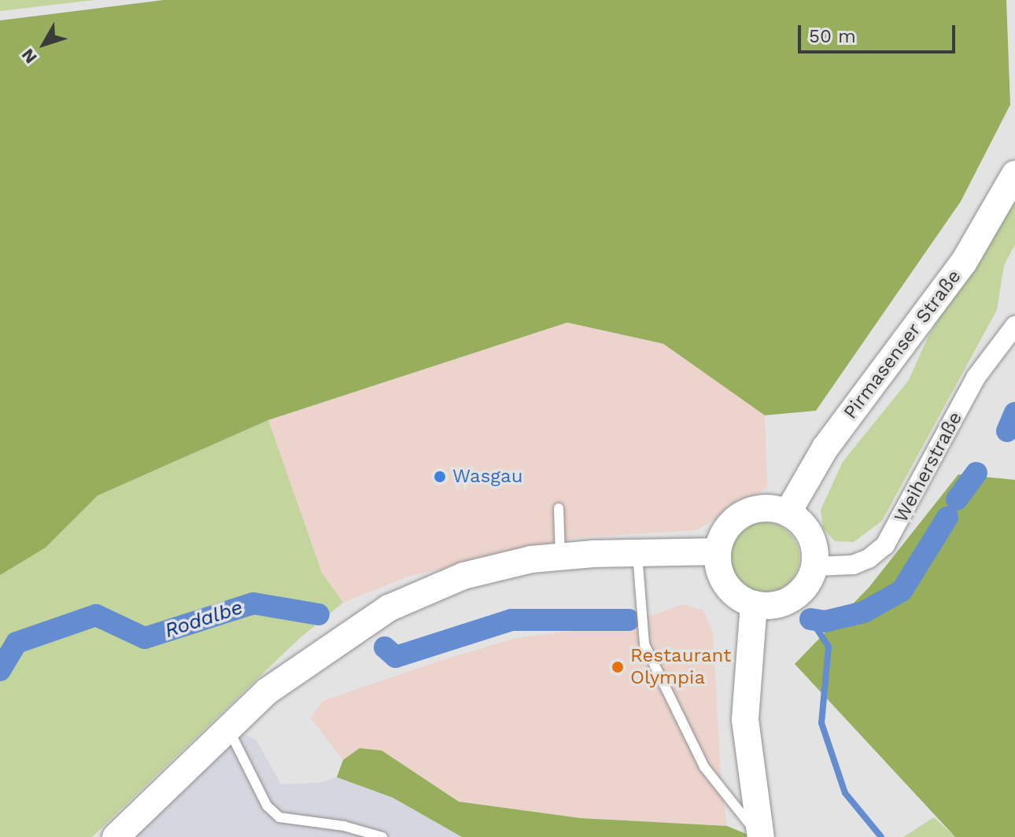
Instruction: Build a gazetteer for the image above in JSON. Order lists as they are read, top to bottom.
{
  "streets": {
    "main road": ["Pirmasenser Straße"],
    "street": ["Weiherstraße"]
  },
  "crossings": [
    ["Pirmasenser Straße", "Weiherstraße"]
  ],
  "water": ["Rodalbe"],
  "places": ["Wasgau", "Restaurant Olympia"],
  "scale_bar": "50 m",
  "north": "bottom left"
}
